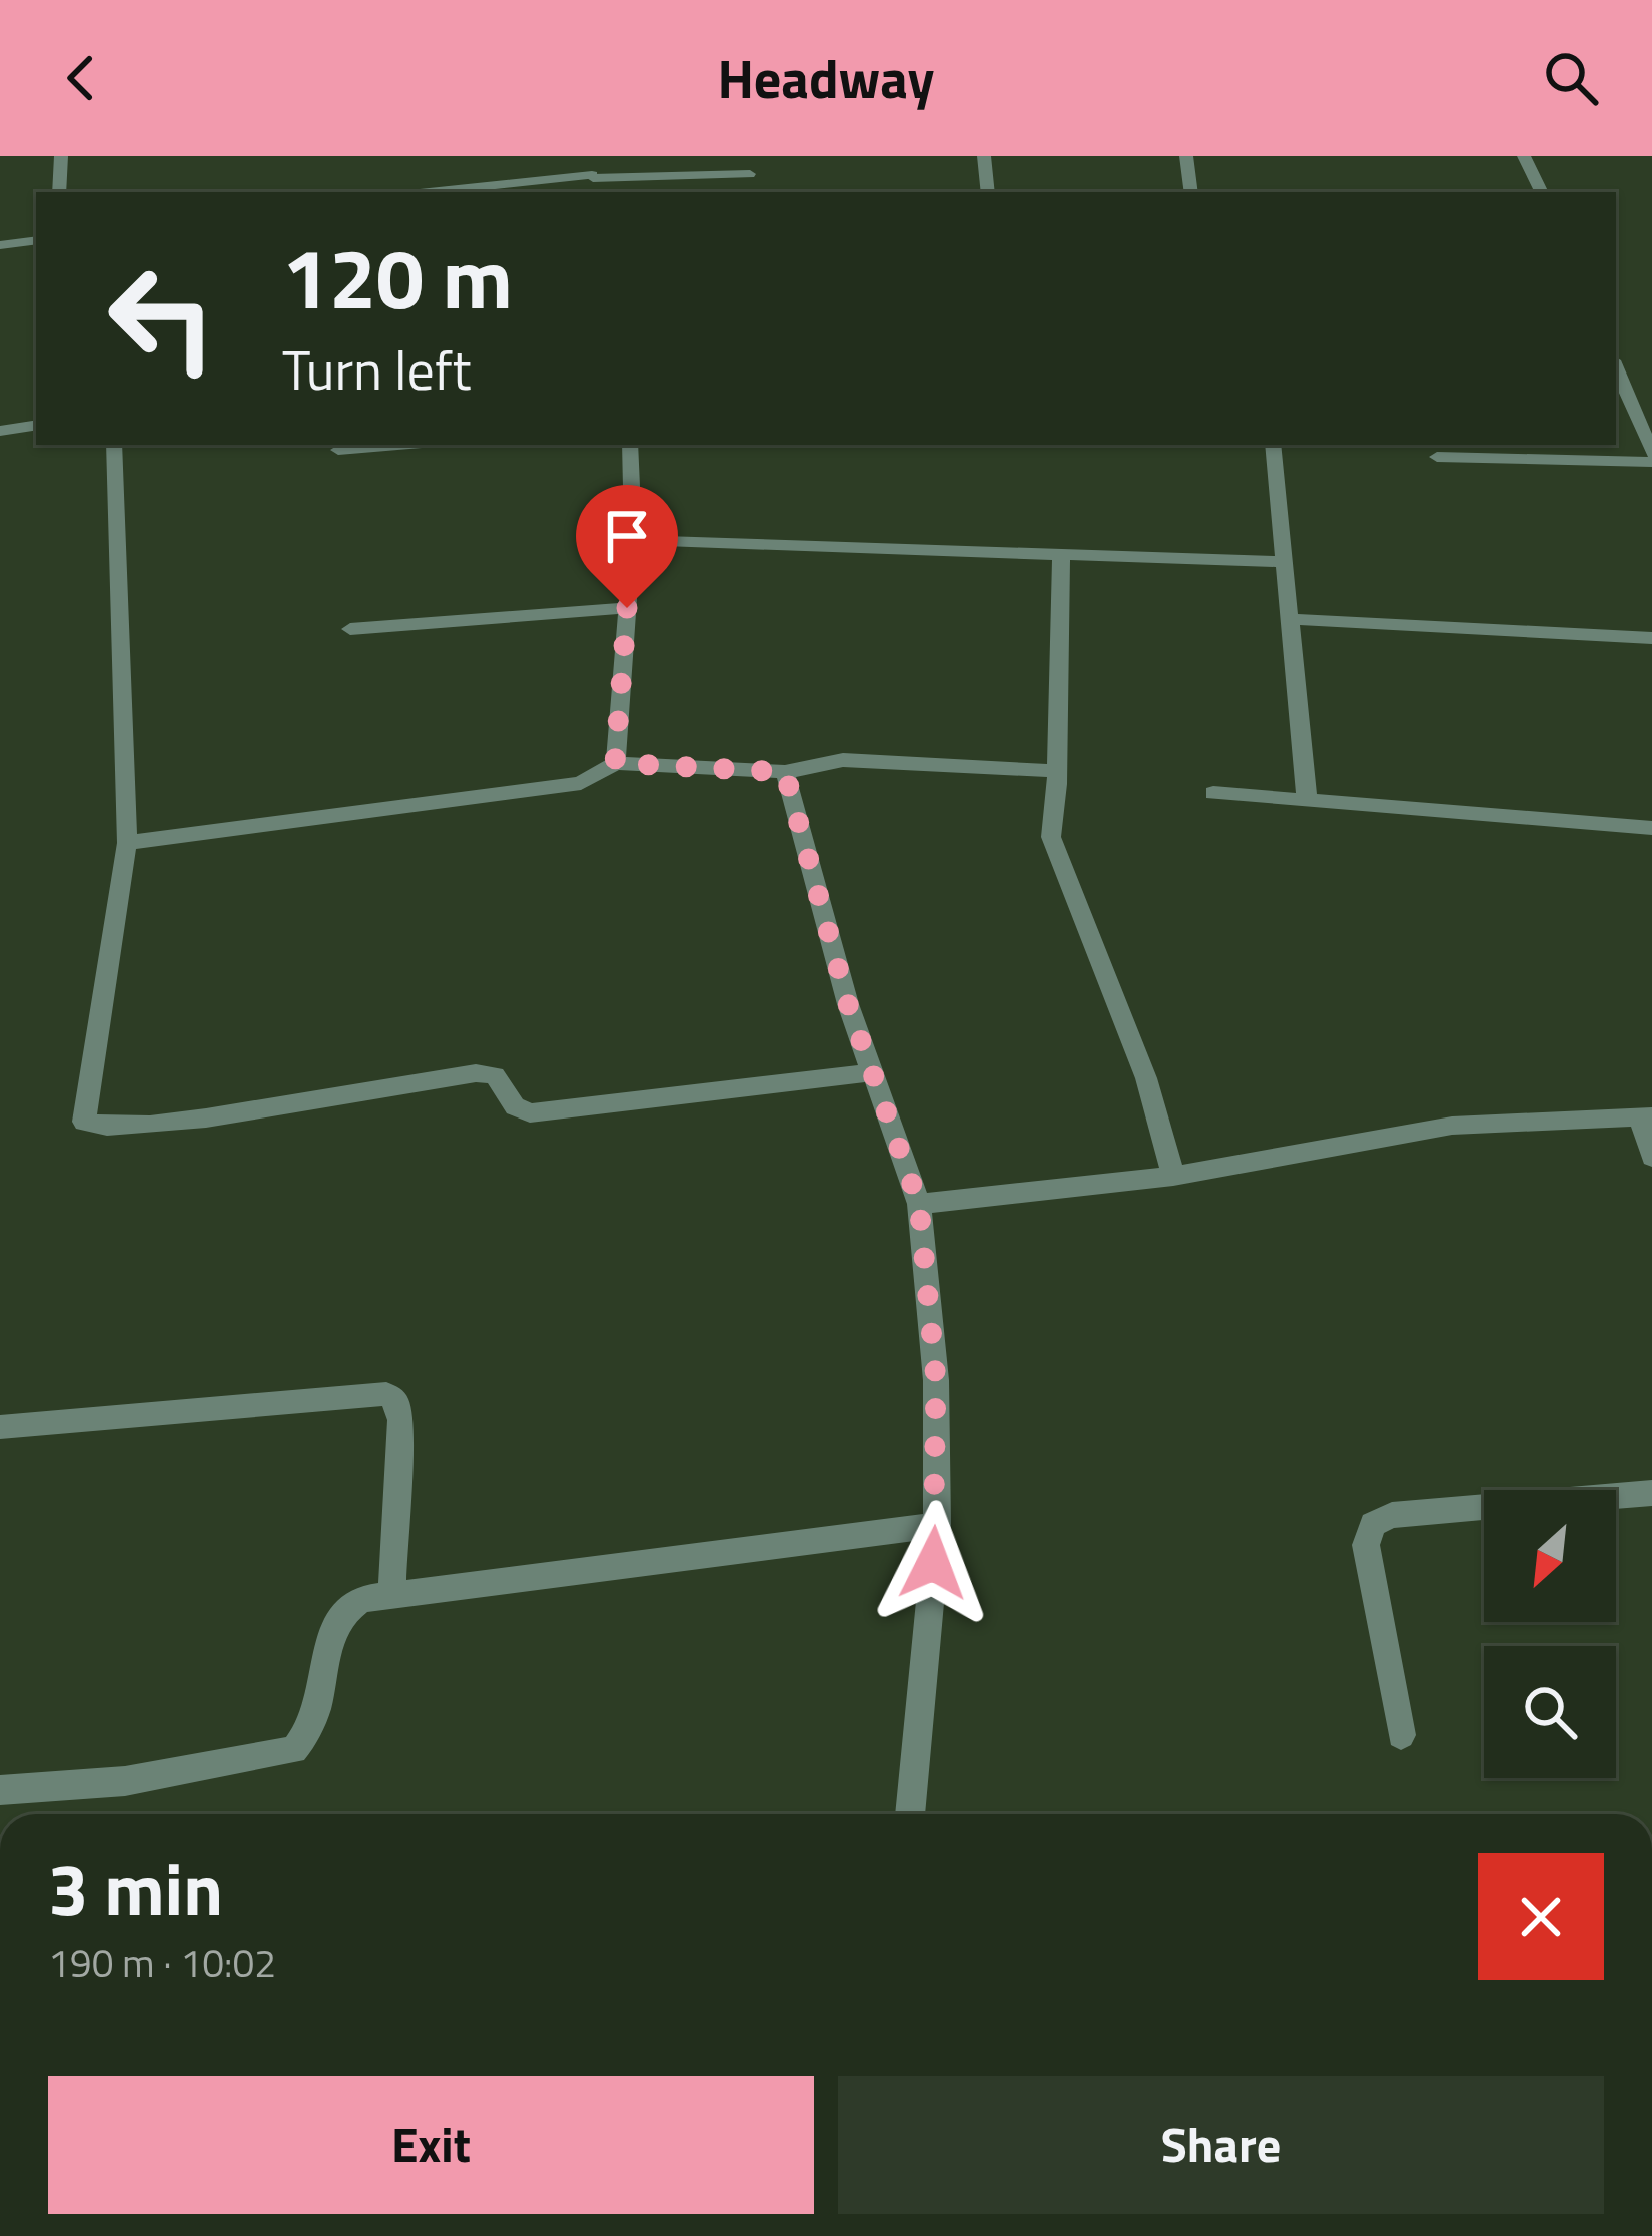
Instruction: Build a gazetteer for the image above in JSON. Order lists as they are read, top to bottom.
{
  "north": "bottom left",
  "page": {
    "header": "Headway",
    "turn": ["120 m", "Turn left"],
    "heading": ["3 min", "190 m · 10:02"],
    "buttons": ["Exit", "Share"]
  }
}
